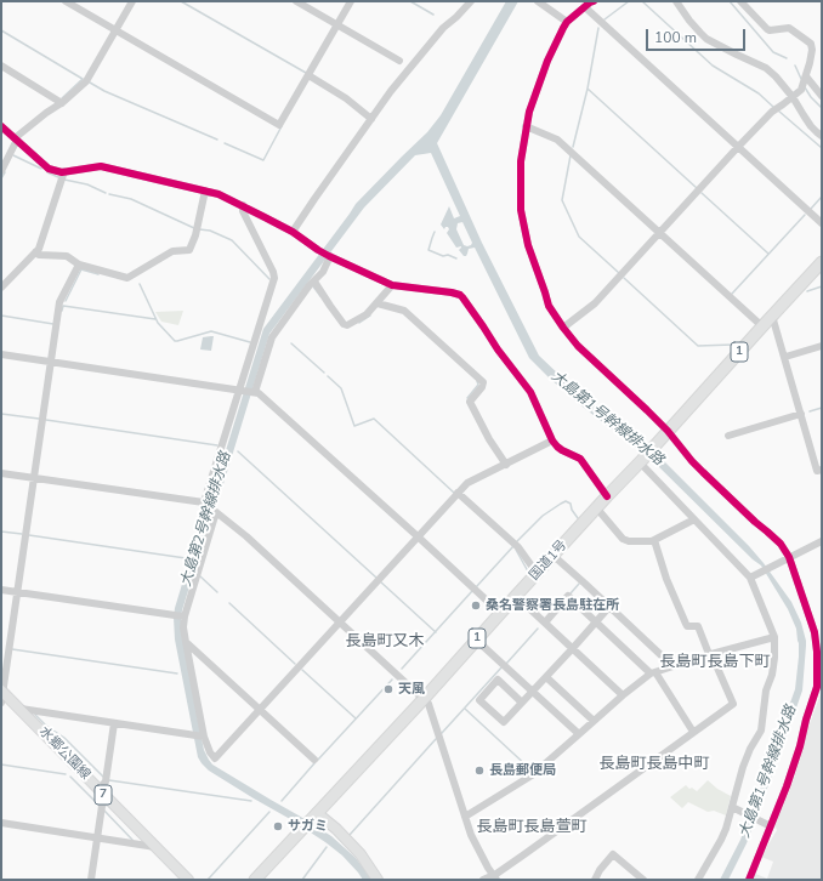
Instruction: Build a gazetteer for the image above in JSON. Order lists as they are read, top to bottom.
{
  "streets": {
    "highway": ["1", "国道1号"],
    "main road": ["水郷公園線", "7"]
  },
  "districts": [
    "長島町又木",
    "長島町長島下町",
    "長島町長島中町",
    "長島町長島萱町"
  ],
  "water": ["大島第1号幹線排水路", "大島第2号幹線排水路"],
  "places": [
    "桑名警察署長島駐在所",
    "天風",
    "長島郵便局",
    "サガミ"
  ],
  "scale_bar": "100 m"
}
